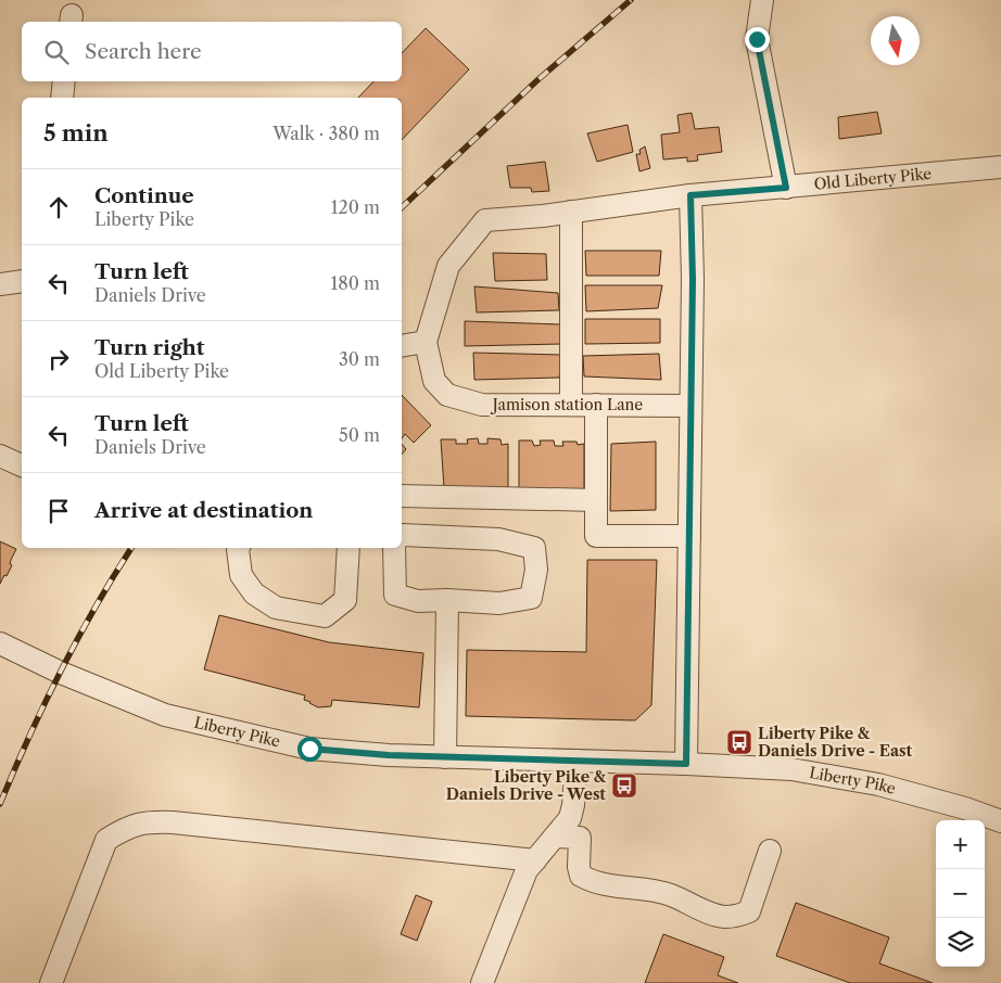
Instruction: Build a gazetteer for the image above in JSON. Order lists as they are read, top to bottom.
{
  "streets": {
    "street": ["Old Liberty Pike", "Jamison station Lane", "Liberty Pike"]
  },
  "crossings": [
    ["Old Liberty Pike", "Jamison station Lane"]
  ],
  "places": {
    "bus stop": ["Liberty Pike & Daniels Drive - East", "Liberty Pike & Daniels Drive - West"]
  },
  "north": "bottom",
  "page": {
    "search": "Search here",
    "heading": ["5 min", "Walk · 380 m"],
    "list": [
      ["Continue", "Liberty Pike", "120 m"],
      ["Turn left", "Daniels Drive", "180 m"],
      ["Turn right", "Old Liberty Pike", "30 m"],
      ["Turn left", "Daniels Drive", "50 m"],
      "Arrive at destination"
    ],
    "map_buttons": ["+", "−"]
  }
}
